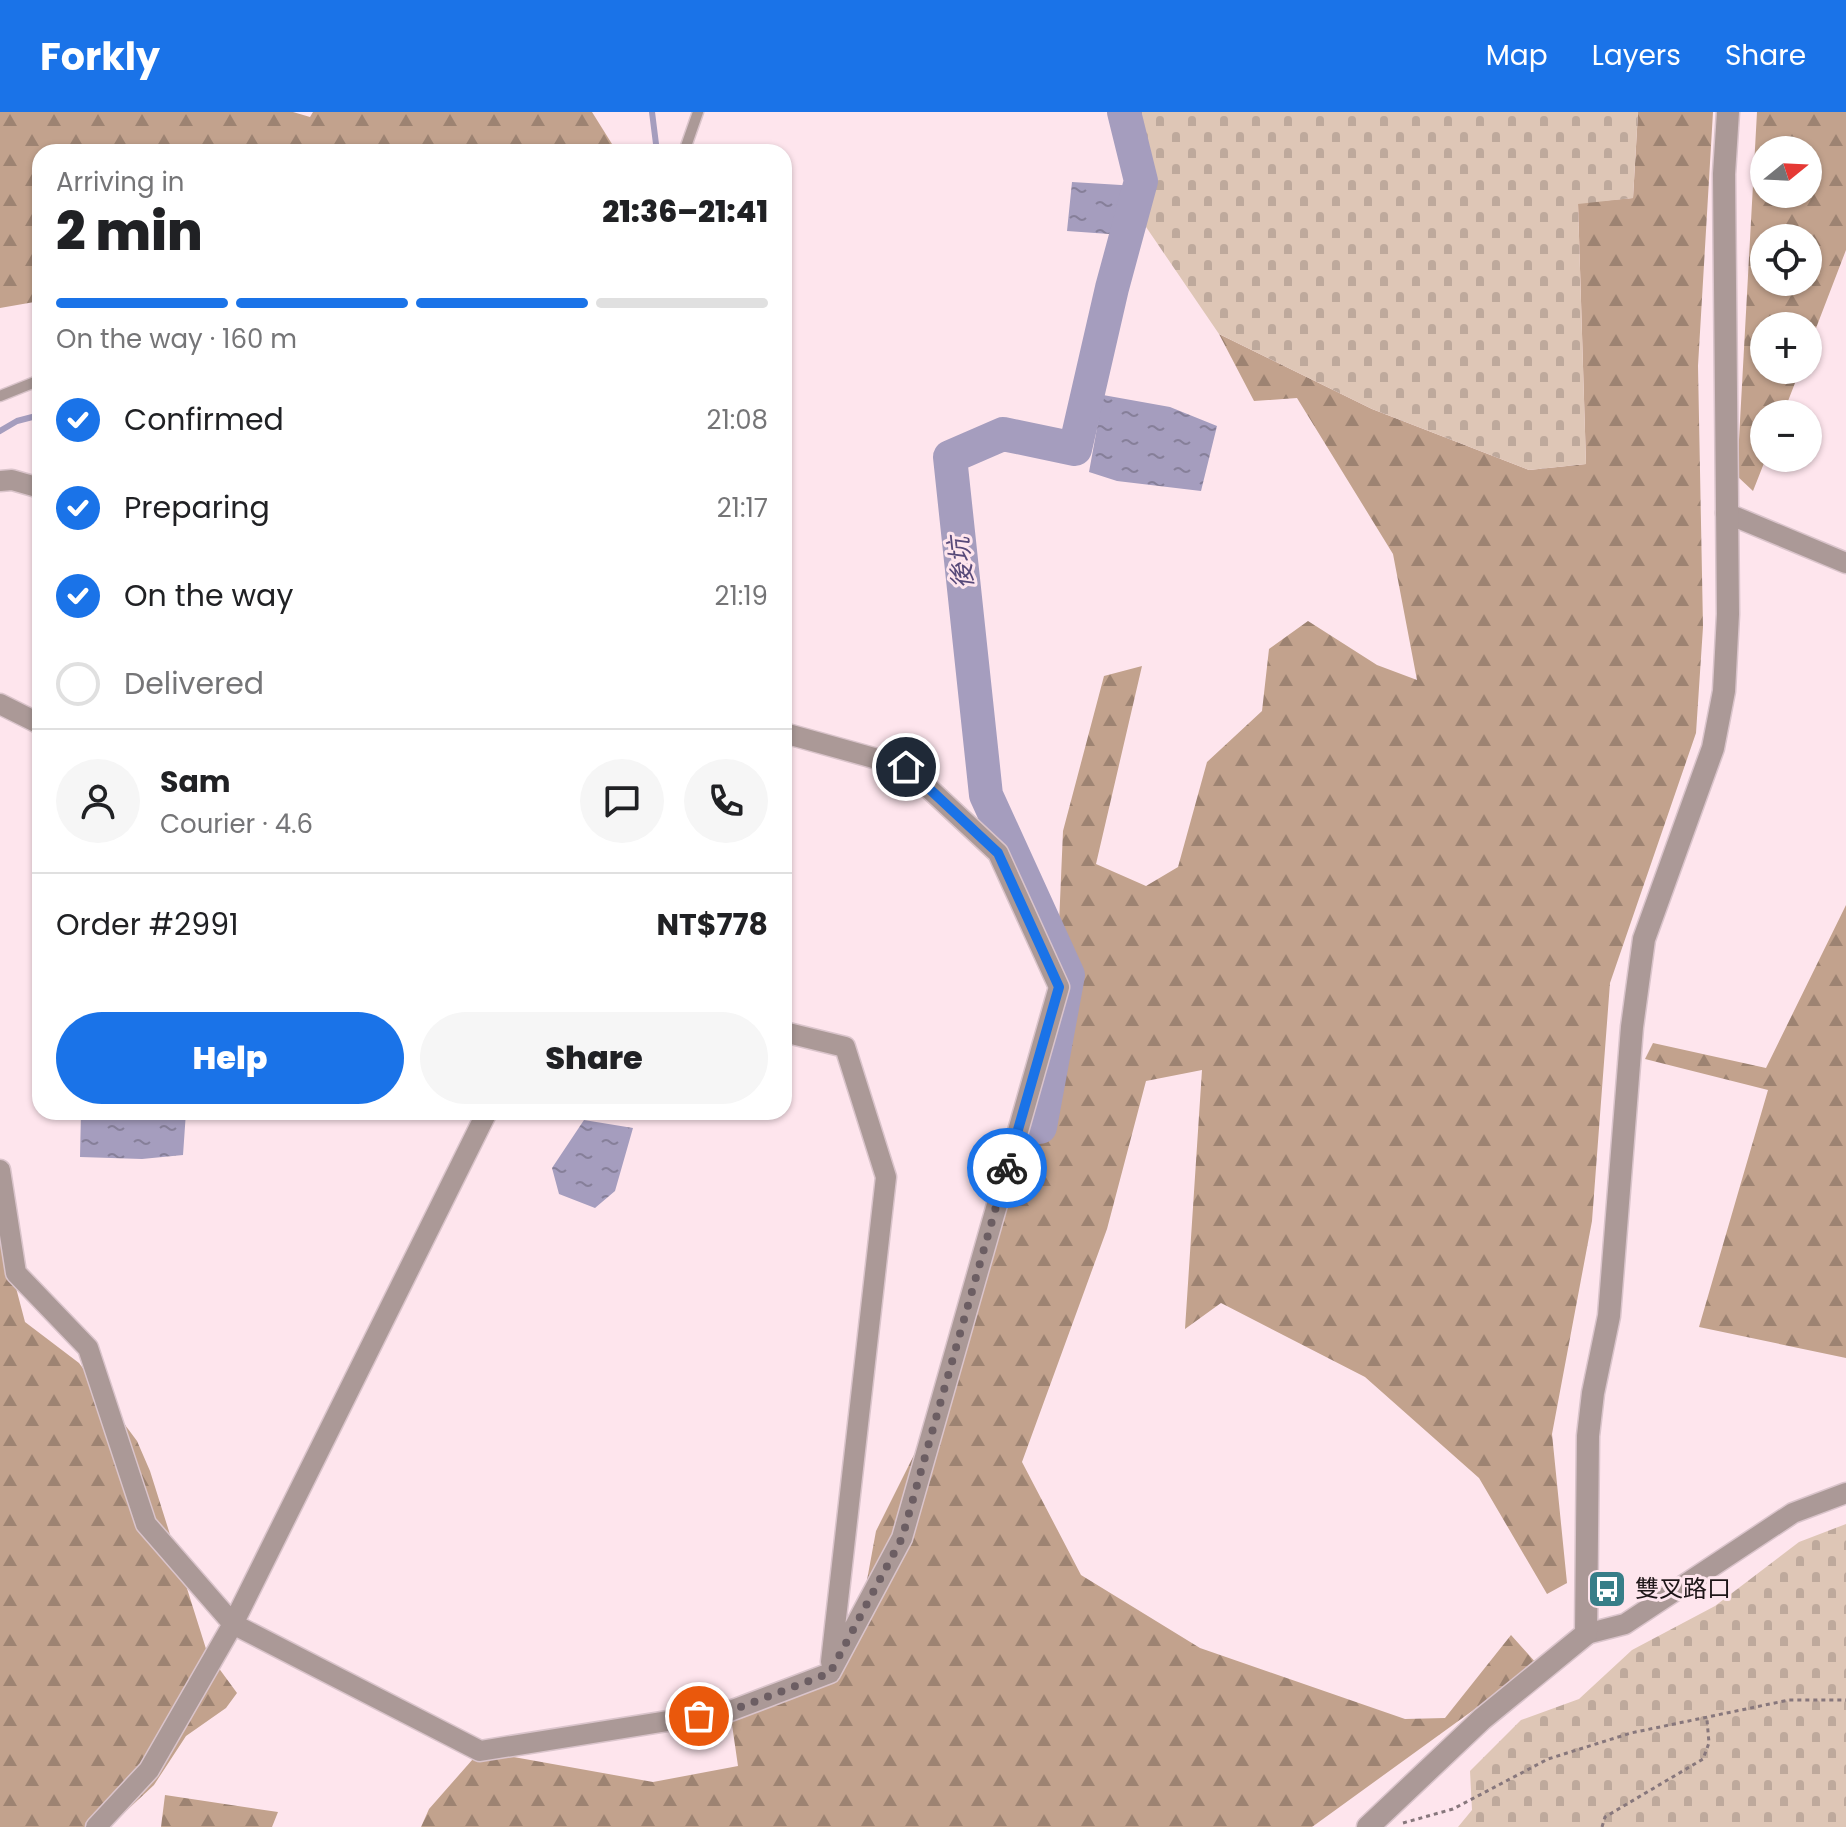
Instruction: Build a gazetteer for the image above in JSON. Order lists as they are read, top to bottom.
{
  "water": ["後坑"],
  "places": {
    "bus stop": ["雙叉路口"]
  },
  "north": "right",
  "page": {
    "header": "Forkly",
    "nav": ["Map", "Layers", "Share"],
    "map_buttons": ["+", "−"],
    "heading": ["2 min", "Arriving in", "21:36–21:41"],
    "panel": [
      "Sam",
      "Courier · 4.6",
      "Order #2991",
      "NT$778"
    ],
    "bar": "On the way · 160 m",
    "list": [
      ["Confirmed", "21:08"],
      ["Preparing", "21:17"],
      ["On the way", "21:19"],
      "Delivered"
    ],
    "buttons": ["Help", "Share"]
  }
}
